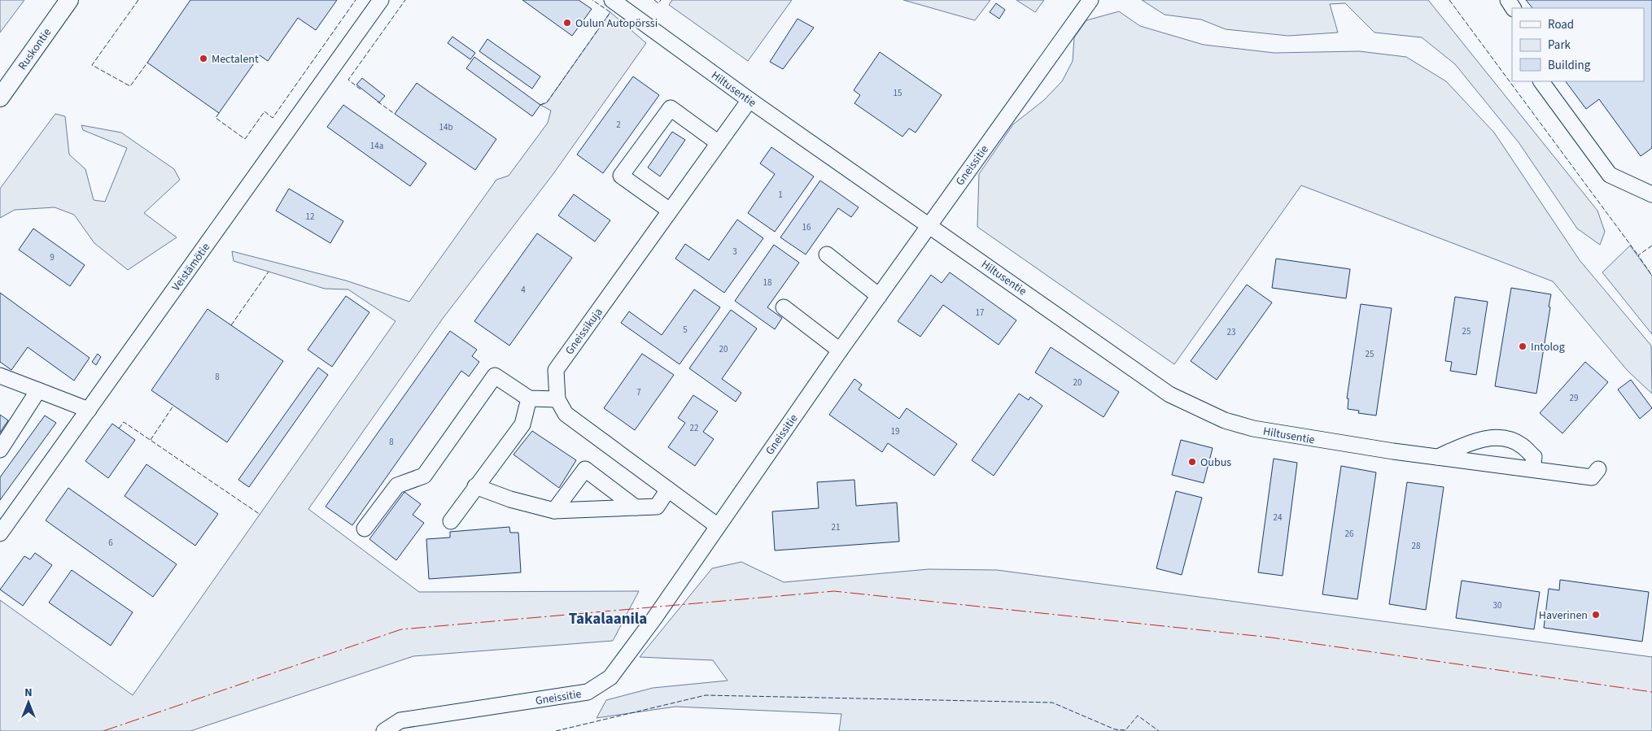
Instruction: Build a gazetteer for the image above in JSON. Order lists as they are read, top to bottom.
{
  "streets": {
    "main road": ["Ruskontie"],
    "street": [
      "Hiltusentie",
      "Gneissitie",
      "Veistämötie",
      "Gneissikuja"
    ]
  },
  "crossings": [
    ["Hiltusentie", "Gneissitie"],
    ["Hiltusentie", "Gneissikuja"],
    ["Gneissitie", "Gneissikuja"]
  ],
  "districts": ["Takalaanila"],
  "places": [
    "Oulun Autopörssi",
    "Mectalent",
    "Intolog",
    "Oubus",
    "Haverinen"
  ],
  "house_numbers": [
    "15",
    "2",
    "14b",
    "14a",
    "1",
    "12",
    "16",
    "3",
    "9",
    "18",
    "4",
    "17",
    "5",
    "25",
    "23",
    "20",
    "25",
    "8",
    "20",
    "7",
    "29",
    "22",
    "19",
    "8",
    "24",
    "21",
    "26",
    "6",
    "28",
    "30"
  ],
  "legend": ["Road", "Park", "Building"],
  "north": "top"
}
